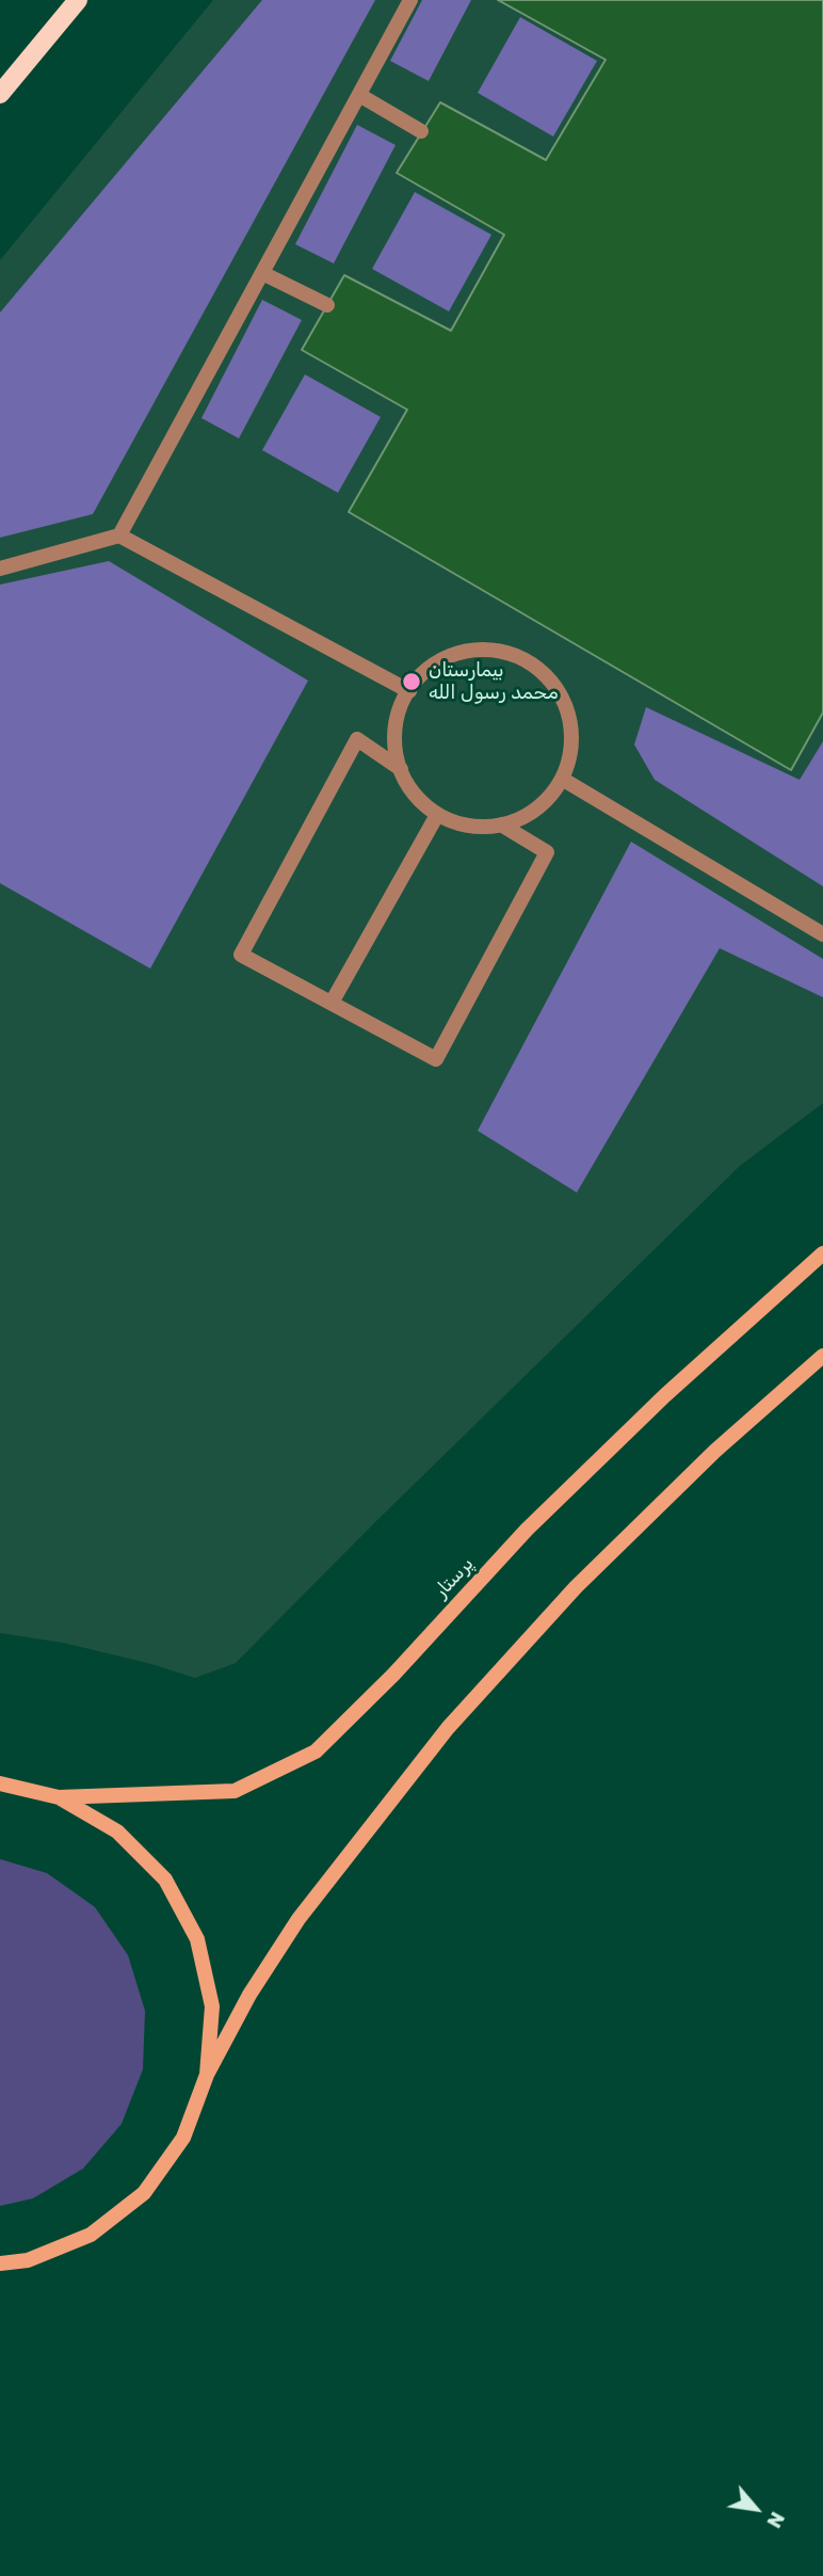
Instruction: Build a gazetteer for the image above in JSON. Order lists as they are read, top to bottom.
{
  "streets": {
    "main road": ["پرستار"]
  },
  "places": ["بیمارستان محمد رسول الله"],
  "north": "bottom right"
}
